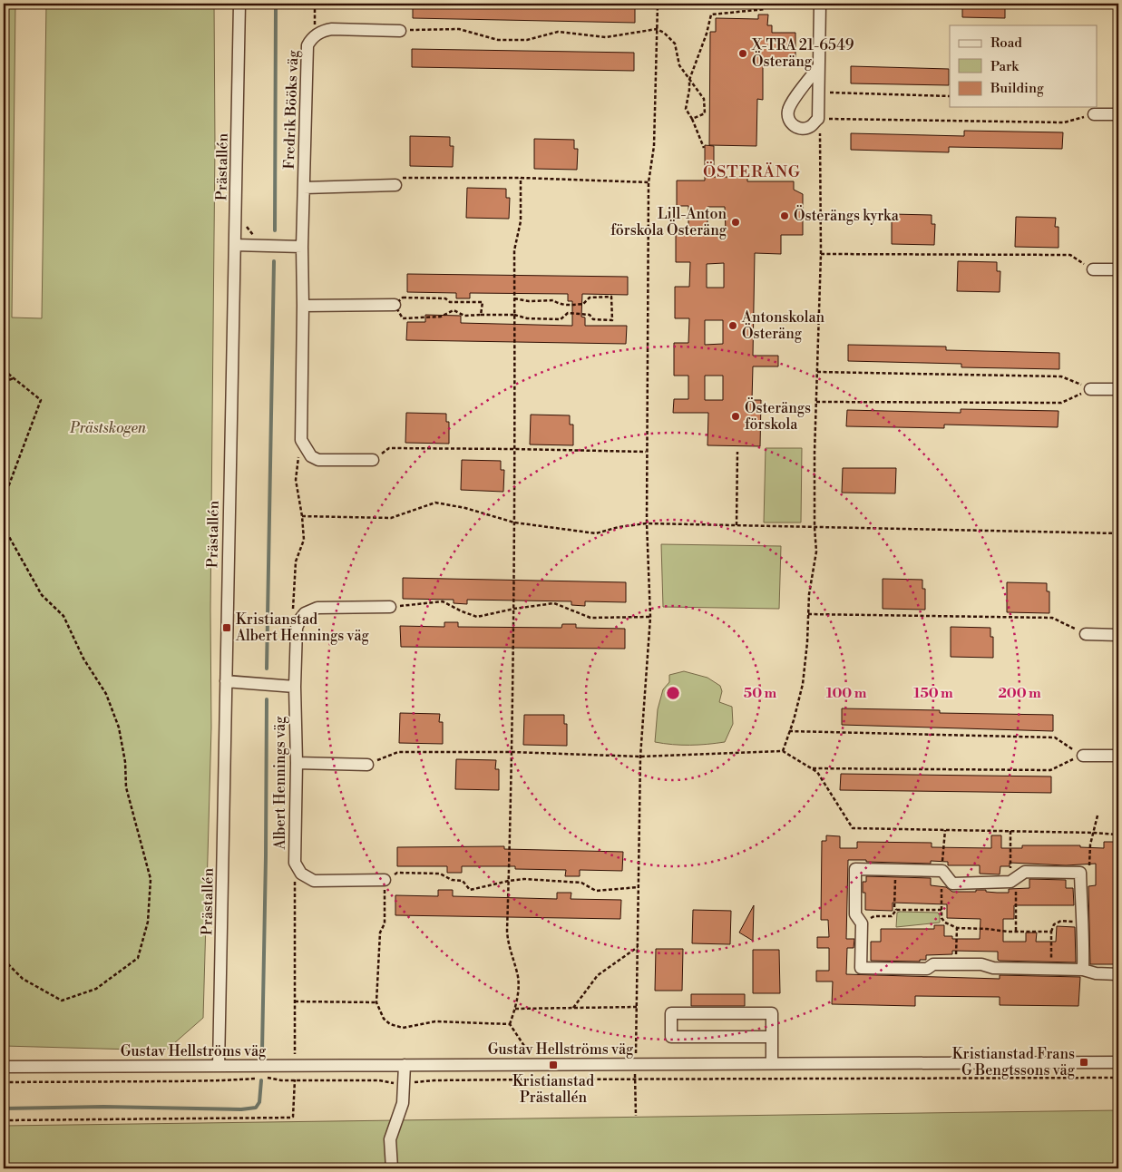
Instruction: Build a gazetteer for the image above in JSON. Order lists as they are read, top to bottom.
{
  "streets": {
    "street": [
      "Fredrik Bööks väg",
      "Prästallén",
      "Albert Hennings väg",
      "Gustav Hellströms väg"
    ]
  },
  "crossings": [
    ["Prästallén", "Gustav Hellströms väg"]
  ],
  "districts": ["ÖSTERÄNG"],
  "parks": ["Prästskogen"],
  "places": {
    "other": [
      "X-TRA 21-6549 Österäng",
      "Österängs kyrka",
      "Lill-Anton förskola Österäng",
      "Antonskolan Österäng",
      "Österängs förskola"
    ],
    "transit": ["Kristianstad Albert Hennings väg", "Kristianstad Frans G Bengtssons väg", "Kristianstad Prästallén"]
  },
  "legend": ["Road", "Park", "Building"],
  "rings": [
    "50 m",
    "100 m",
    "150 m",
    "200 m"
  ]
}
